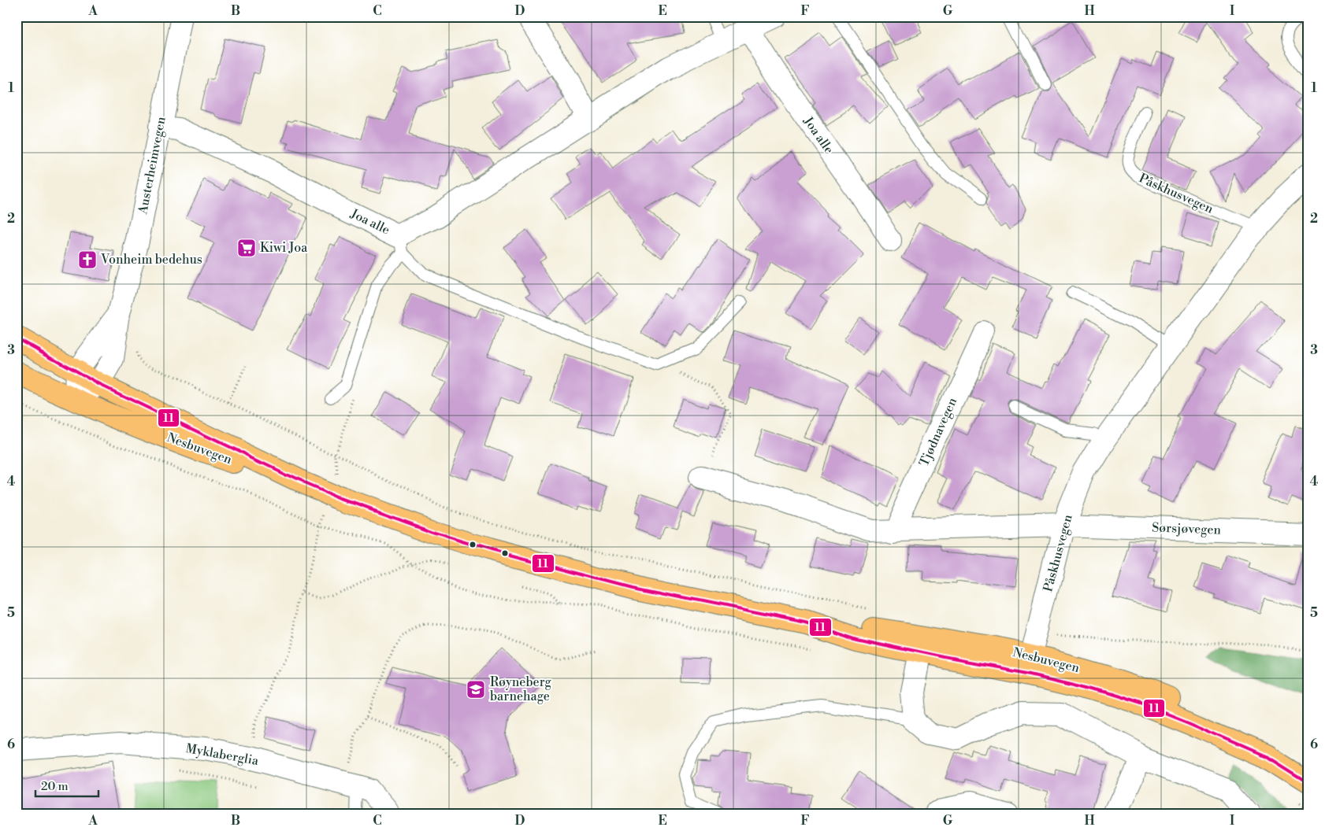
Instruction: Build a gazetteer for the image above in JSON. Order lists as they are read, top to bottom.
{
  "streets": {
    "main road": ["Nesbuvegen"],
    "street": [
      "Joa alle",
      "Austerheimvegen",
      "Påskhusvegen",
      "Tjødnavegen",
      "Sørsjøvegen",
      "Myklaberglia"
    ]
  },
  "crossings": [
    ["Joa alle", "Austerheimvegen"],
    ["Austerheimvegen", "Nesbuvegen"],
    ["Påskhusvegen", "Nesbuvegen"],
    ["Påskhusvegen", "Sørsjøvegen"]
  ],
  "places": {
    "supermarket": ["Kiwi Joa"],
    "church": ["Vonheim bedehus"],
    "school or university": ["Røyneberg barnehage"]
  },
  "lines": ["transit line 11"],
  "scale_bar": "20 m",
  "grid": {
    "columns": [
      "A",
      "B",
      "C",
      "D",
      "E",
      "F",
      "G",
      "H",
      "I"
    ],
    "rows": [
      "1",
      "2",
      "3",
      "4",
      "5",
      "6"
    ]
  }
}
